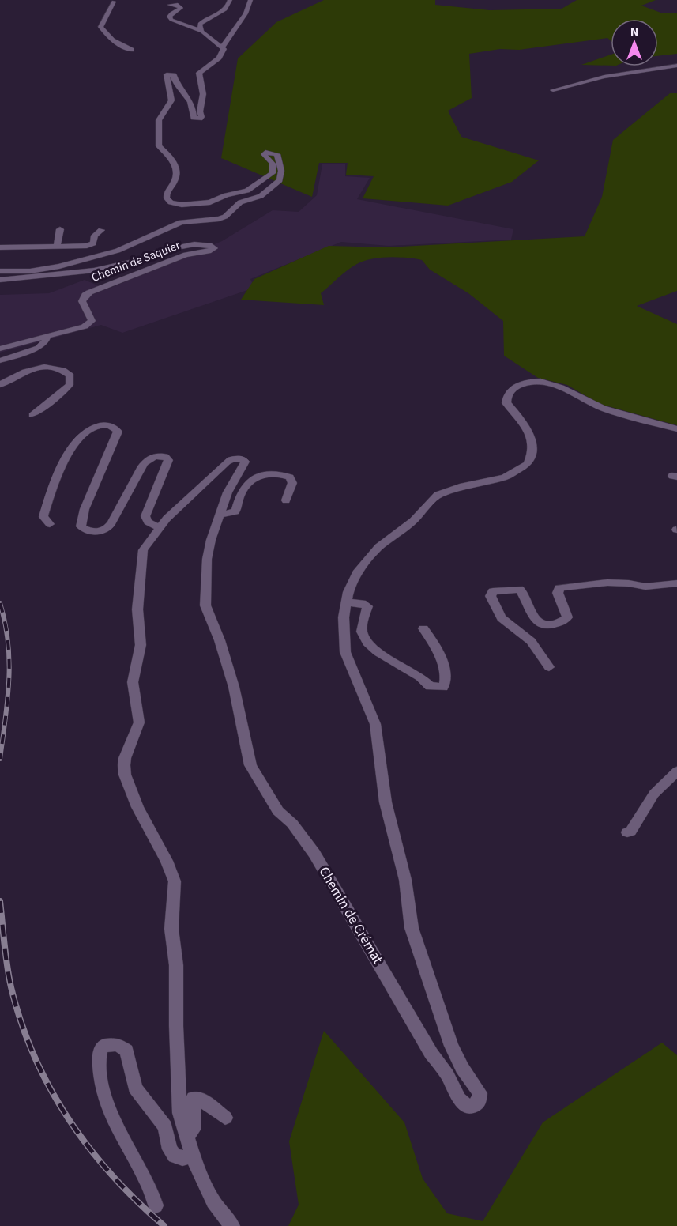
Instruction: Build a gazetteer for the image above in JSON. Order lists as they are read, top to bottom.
{
  "streets": {
    "street": ["Chemin de Saquier", "Chemin de Crémat"]
  },
  "north": "top"
}
